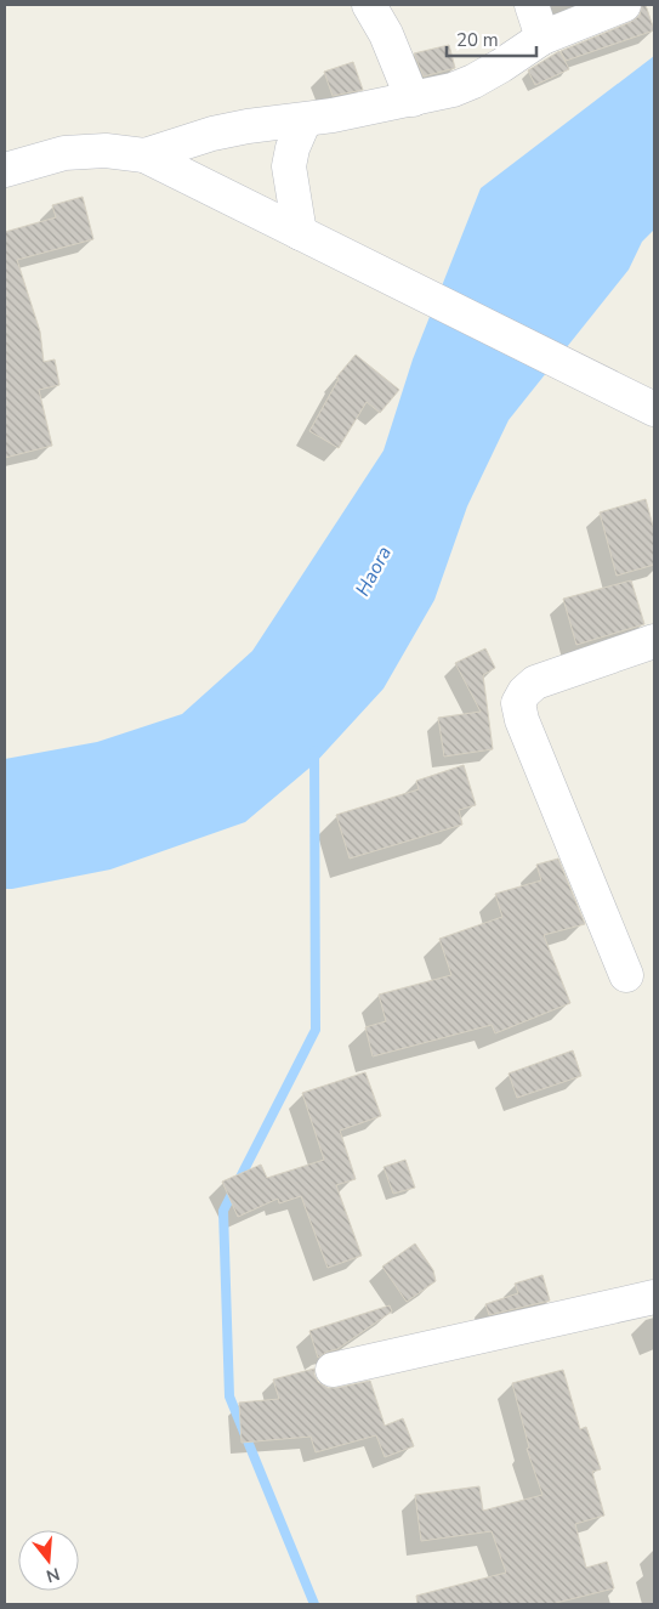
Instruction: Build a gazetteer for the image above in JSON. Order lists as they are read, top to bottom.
{
  "water": ["Haora"],
  "scale_bar": "20 m",
  "north": "bottom"
}
